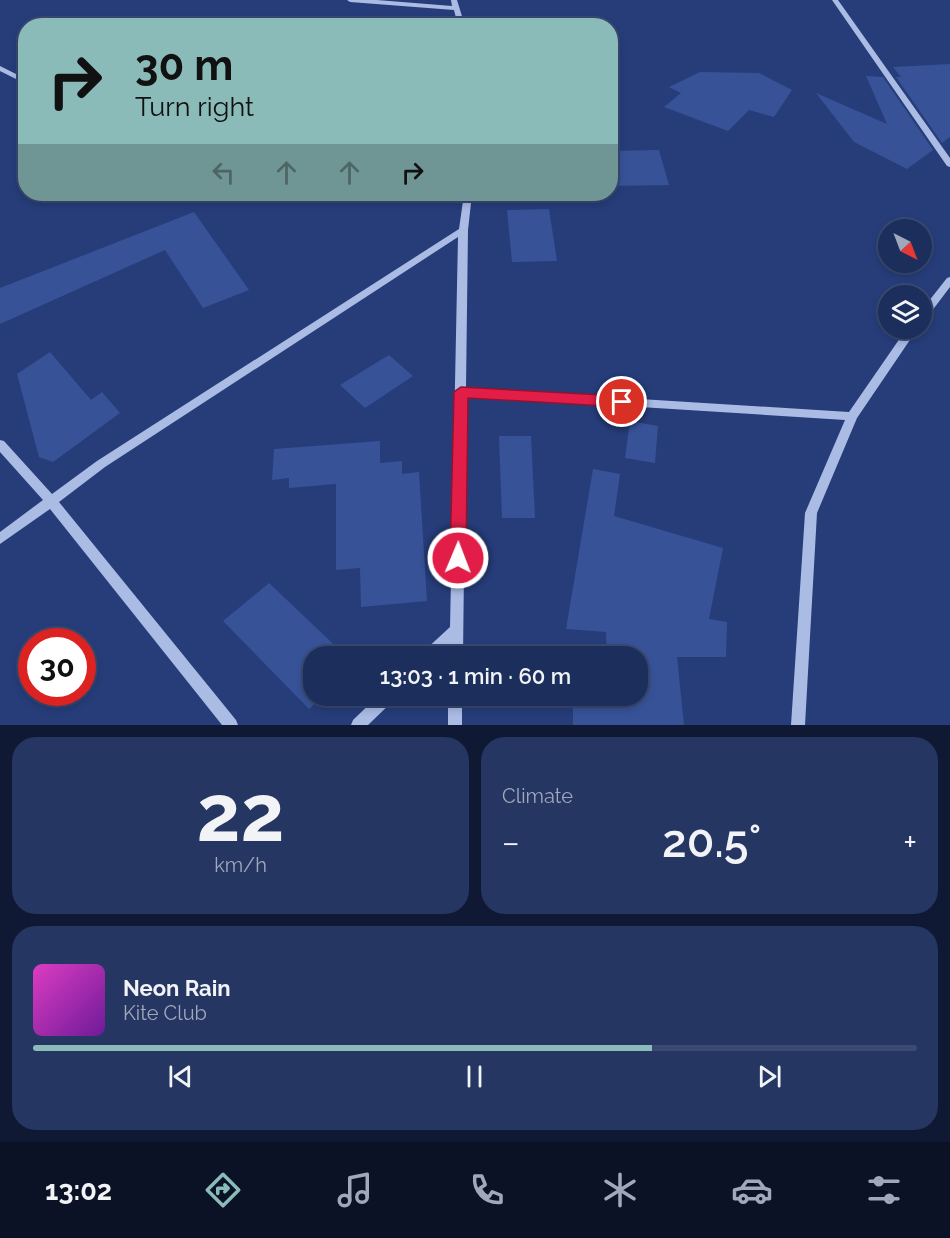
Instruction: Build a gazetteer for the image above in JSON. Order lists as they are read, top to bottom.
{
  "north": "bottom right",
  "page": {
    "turn": ["30 m", "Turn right"],
    "limit": "30",
    "trip": "13:03 · 1 min · 60 m",
    "tile": [
      ["22", "km/h"],
      "Climate"
    ],
    "heat": ["−", "20.5°", "+"],
    "song": ["Neon Rain", "Kite Club"],
    "tabs": "13:02"
  }
}
